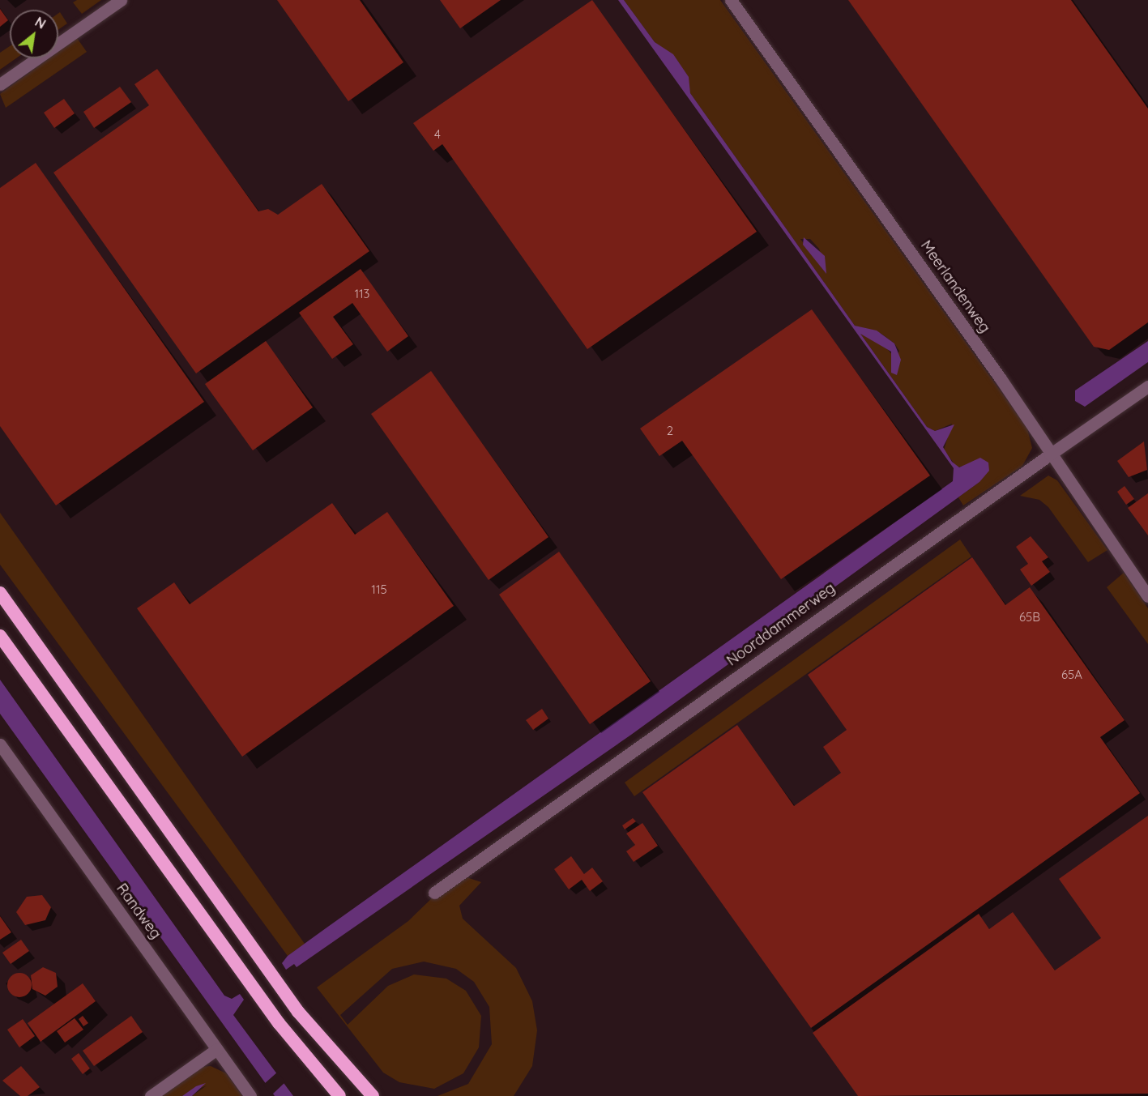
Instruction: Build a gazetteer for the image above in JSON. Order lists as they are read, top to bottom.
{
  "streets": {
    "street": ["Meerlandenweg", "Noorddammerweg", "Randweg"]
  },
  "crossings": [
    ["Meerlandenweg", "Noorddammerweg"]
  ],
  "house_numbers": [
    "4",
    "113",
    "2",
    "115",
    "65B",
    "65A"
  ],
  "north": "top right"
}
